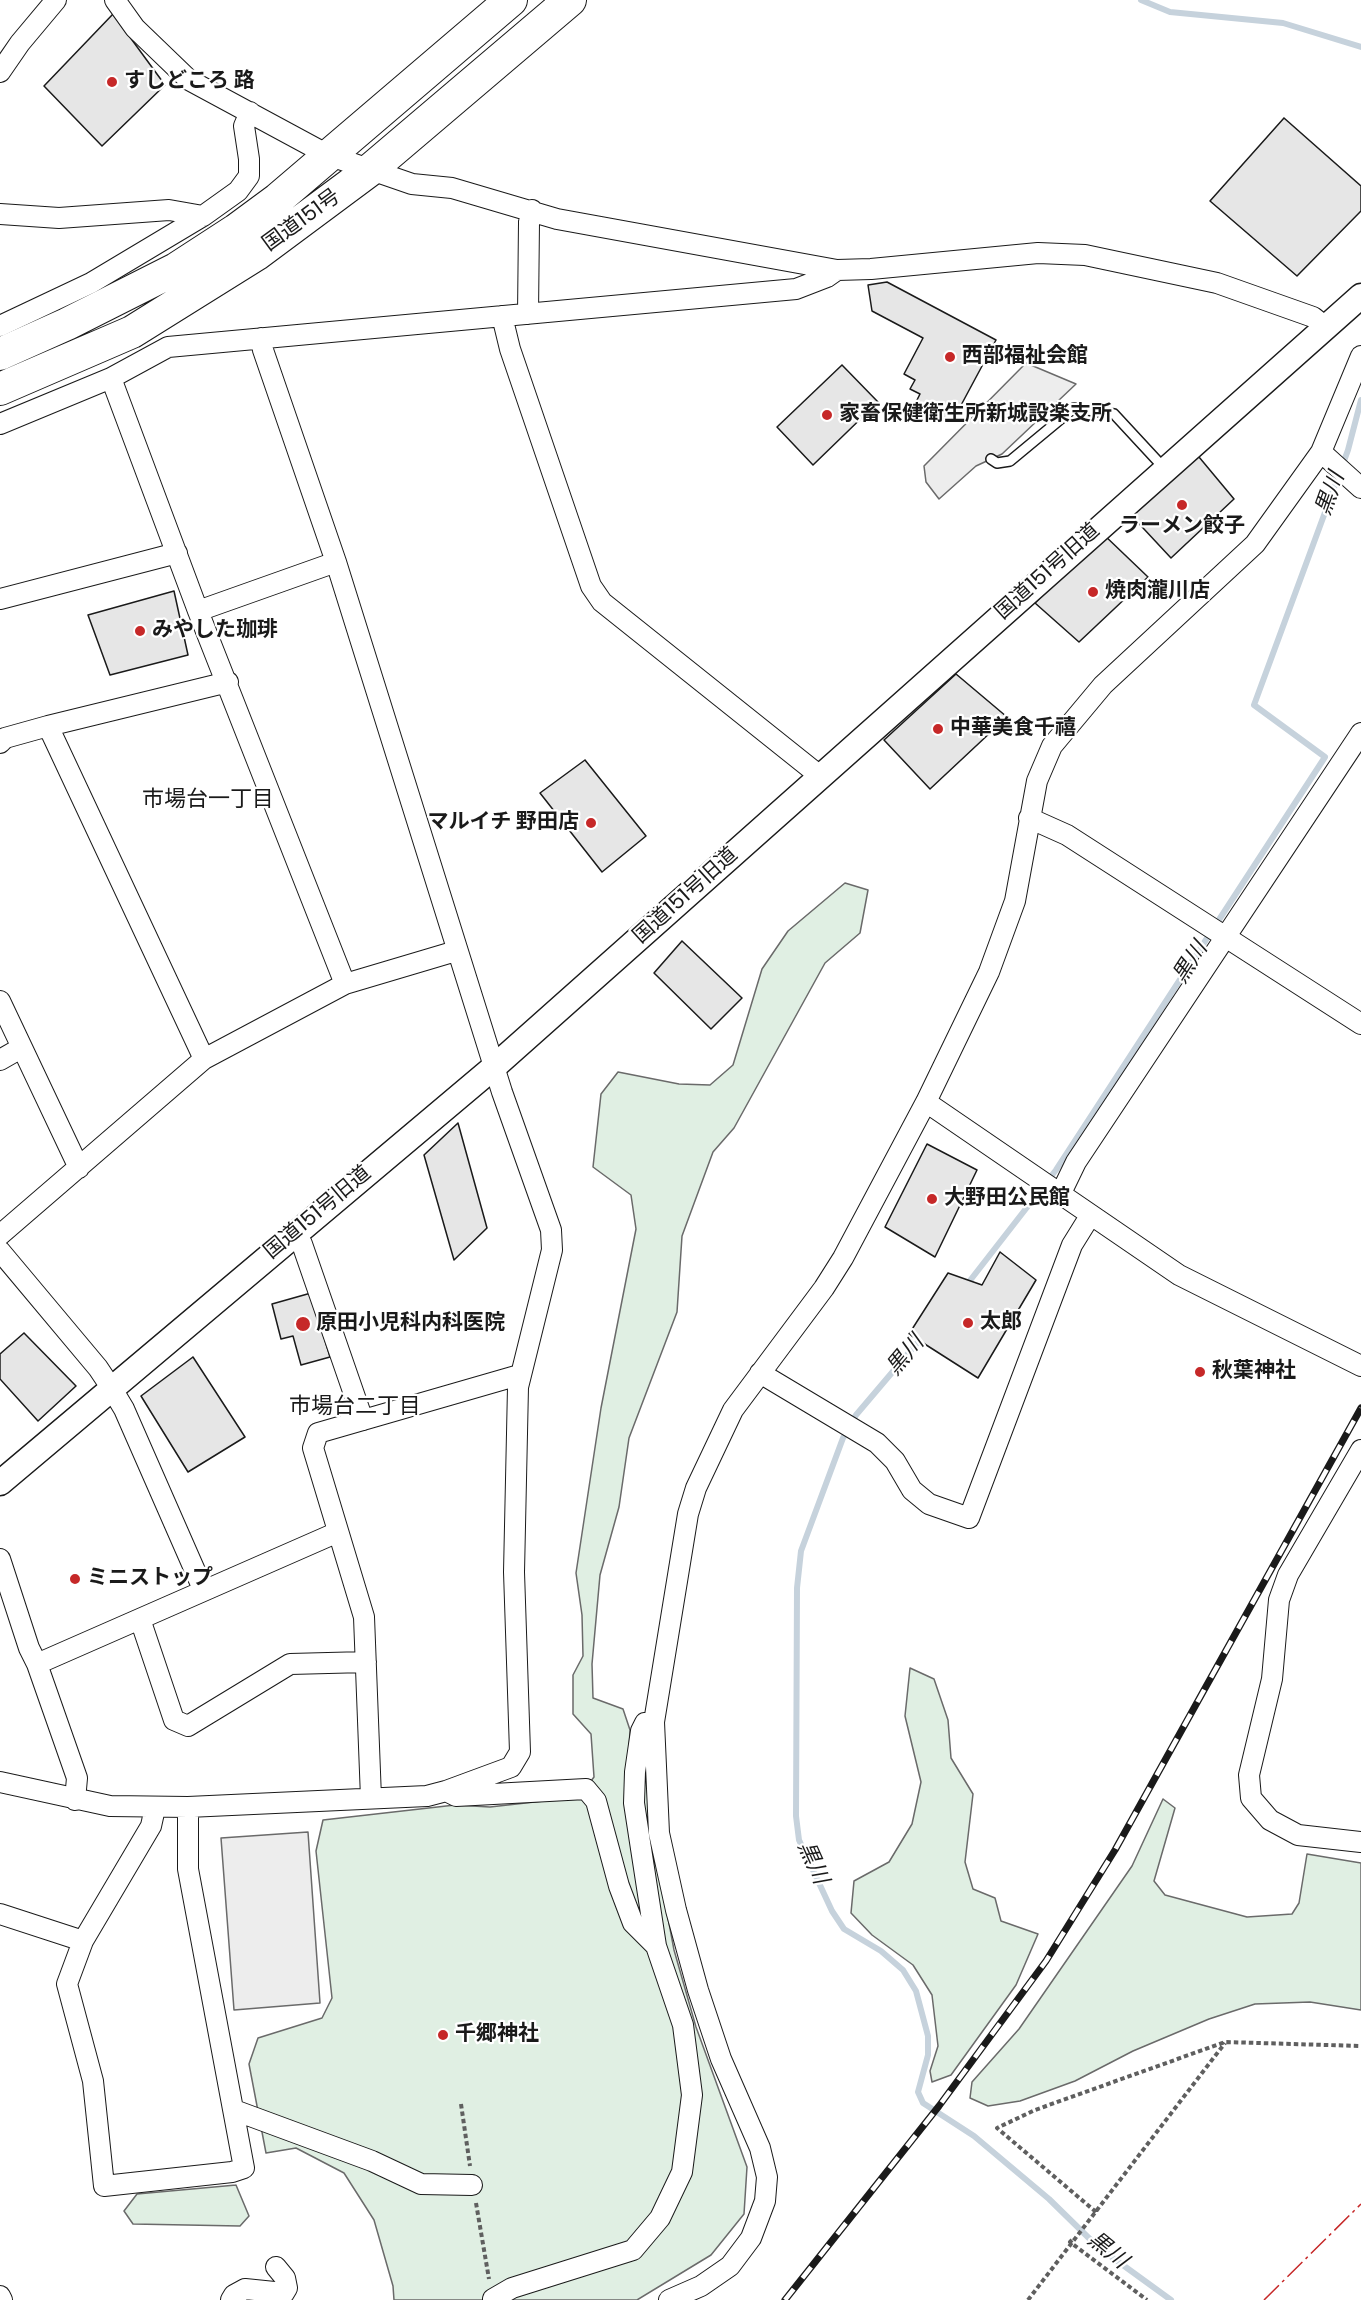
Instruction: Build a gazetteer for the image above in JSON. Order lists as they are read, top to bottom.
{
  "streets": {
    "highway": ["国道151号"],
    "street": ["国道151号旧道"]
  },
  "districts": ["市場台一丁目", "市場台二丁目"],
  "water": ["黒川"],
  "places": [
    "すしどころ 路",
    "西部福祉会館",
    "家畜保健衛生所新城設楽支所",
    "ラーメン餃子",
    "焼肉瀧川店",
    "みやした珈琲",
    "中華美食千禧",
    "マルイチ 野田店",
    "大野田公民館",
    "太郎",
    "原田小児科内科医院",
    "秋葉神社",
    "ミニストップ",
    "千郷神社"
  ]
}
